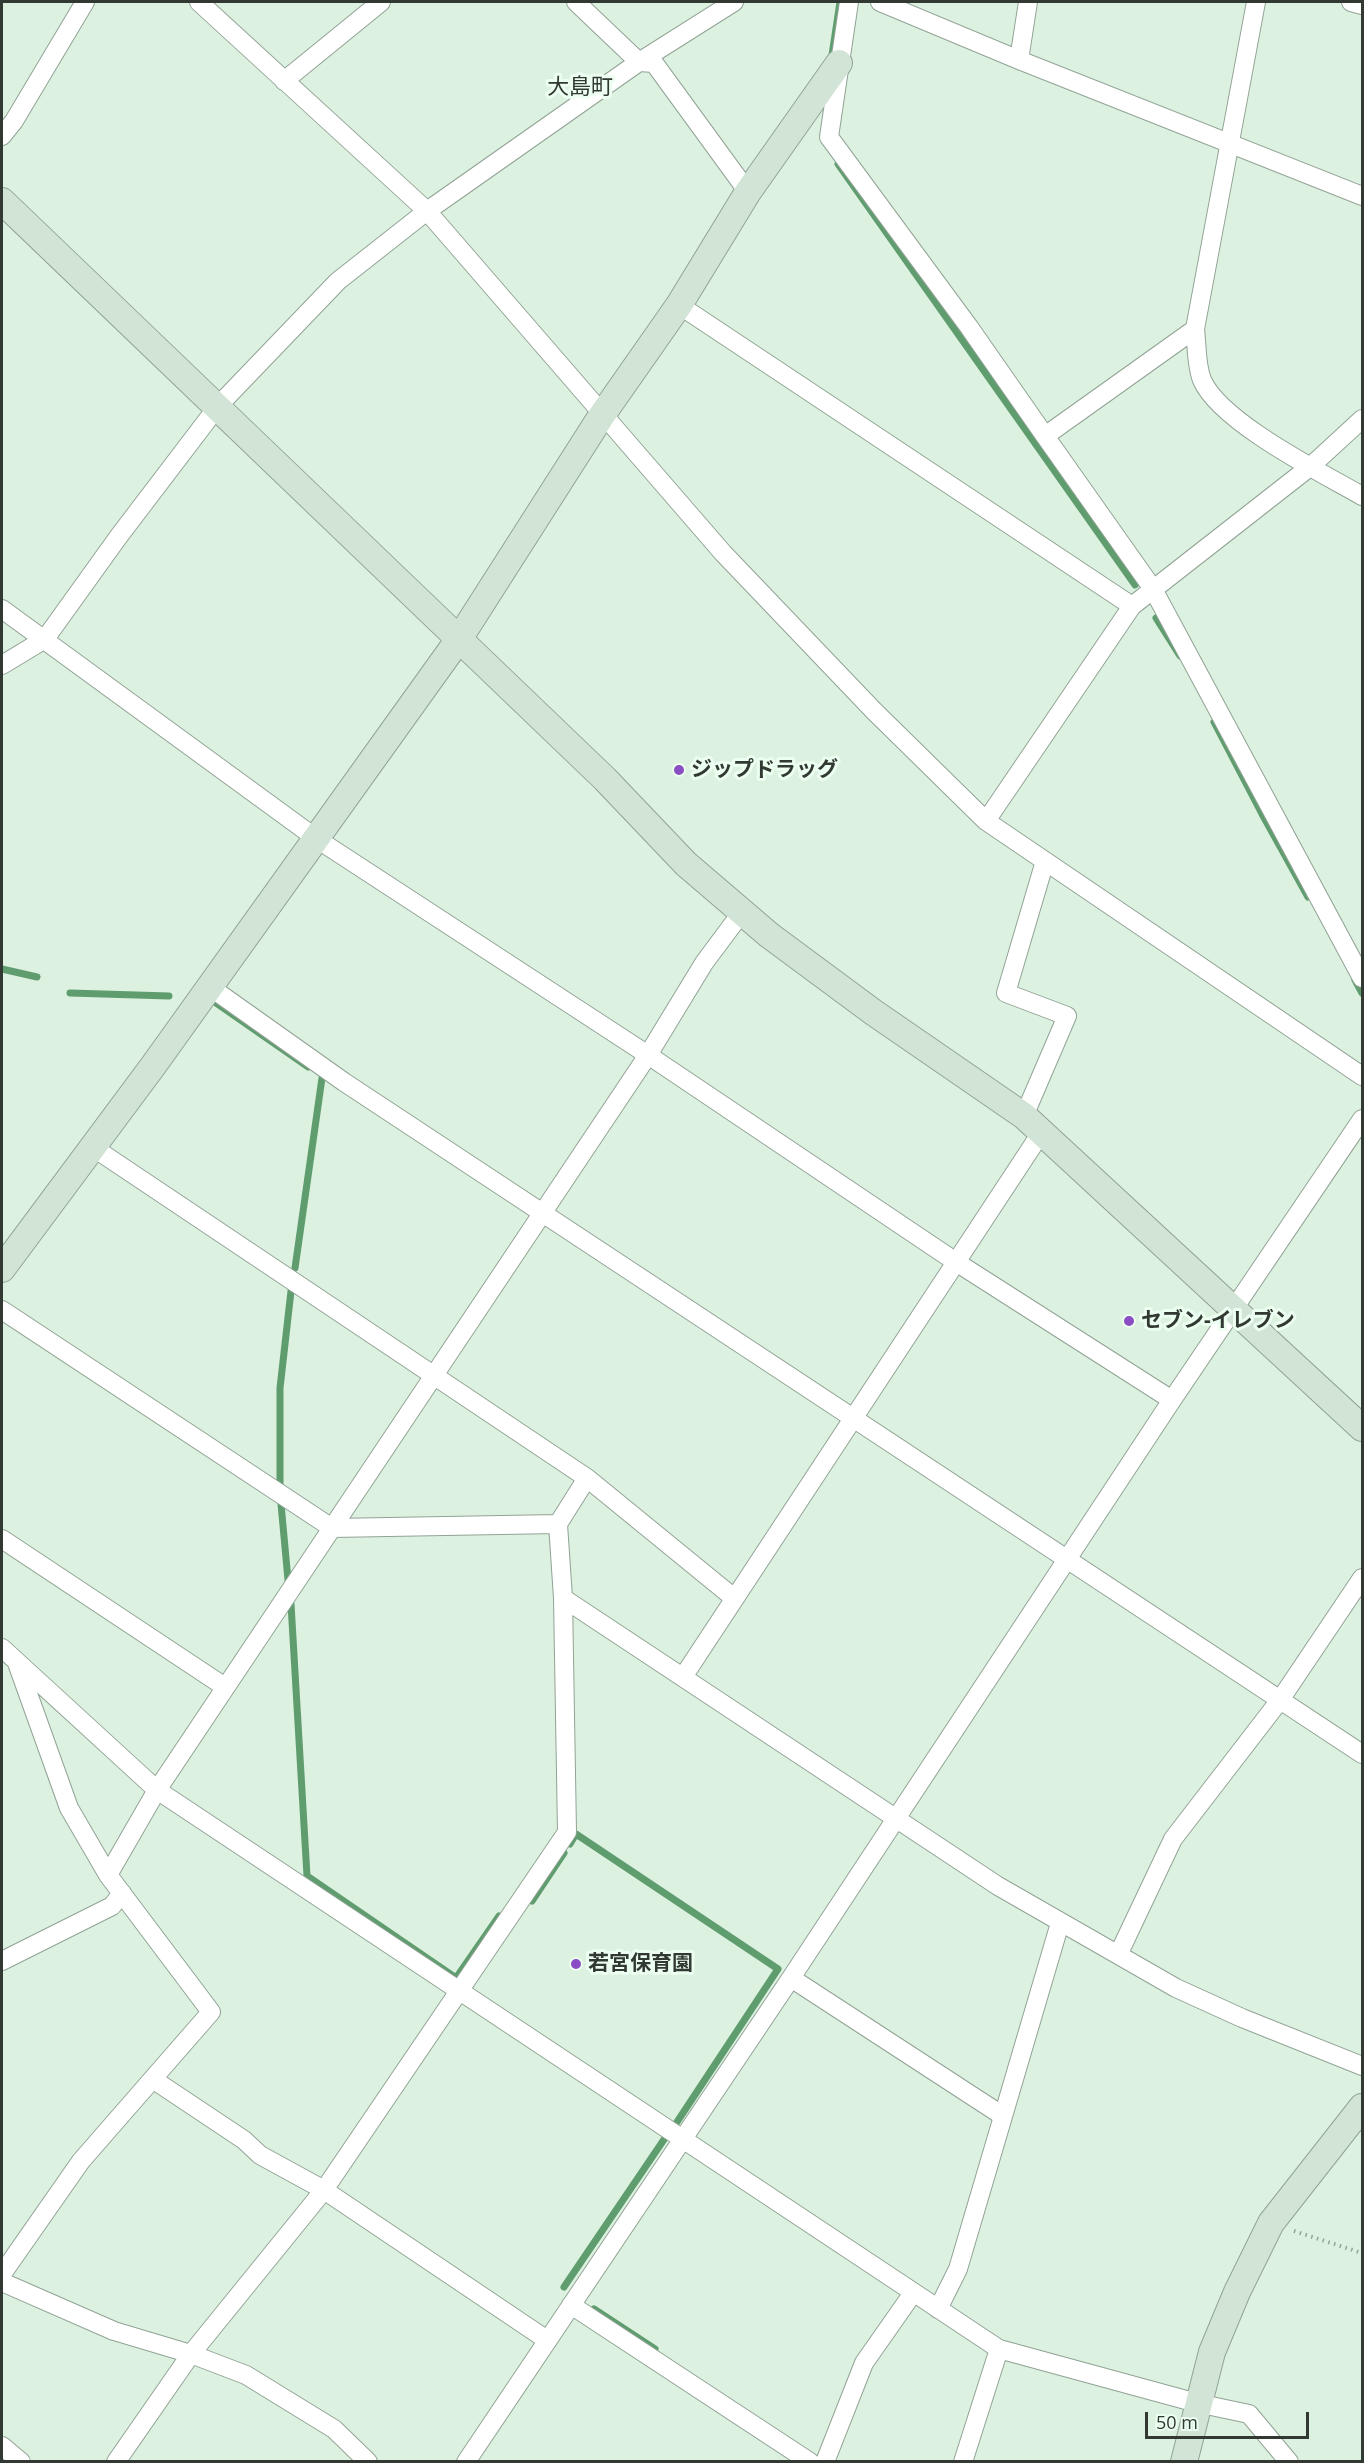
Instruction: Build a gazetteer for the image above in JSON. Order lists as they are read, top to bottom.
{
  "districts": ["大島町"],
  "places": ["ジップドラッグ", "セブン-イレブン", "若宮保育園"],
  "scale_bar": "50 m"
}
